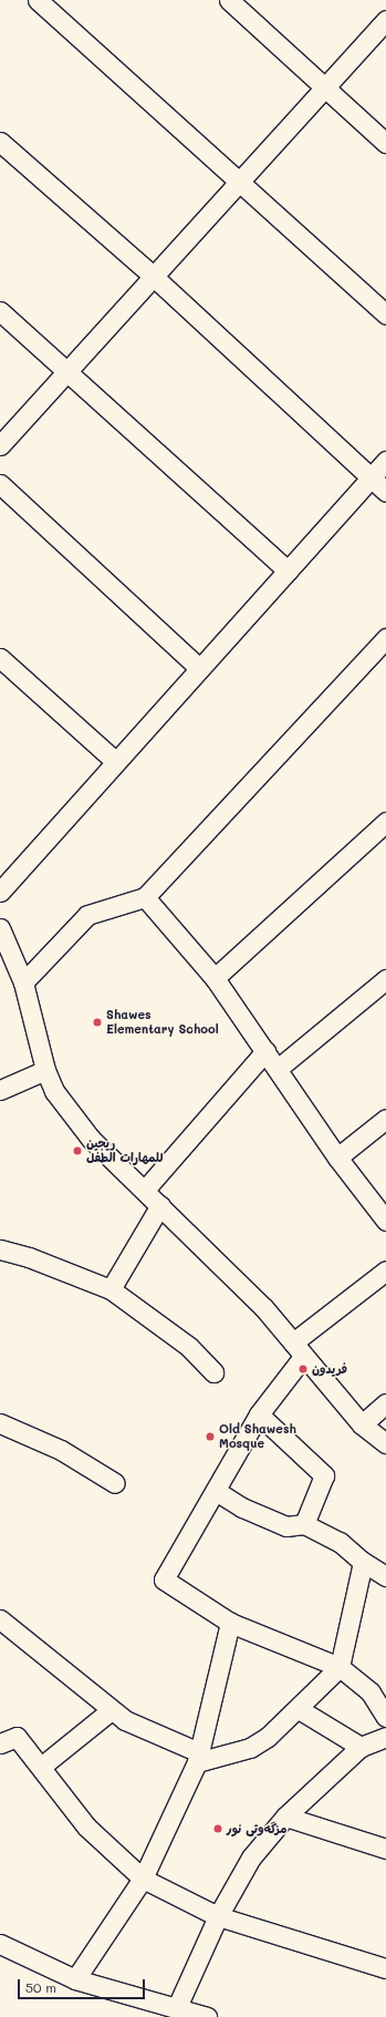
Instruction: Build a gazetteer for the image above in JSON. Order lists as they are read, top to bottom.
{
  "places": [
    "Shawes Elementary School",
    "ريجين للمهارات الطفل",
    "فريدون",
    "Old Shawesh Mosque",
    "مزگەوتی نور"
  ],
  "scale_bar": "50 m"
}
